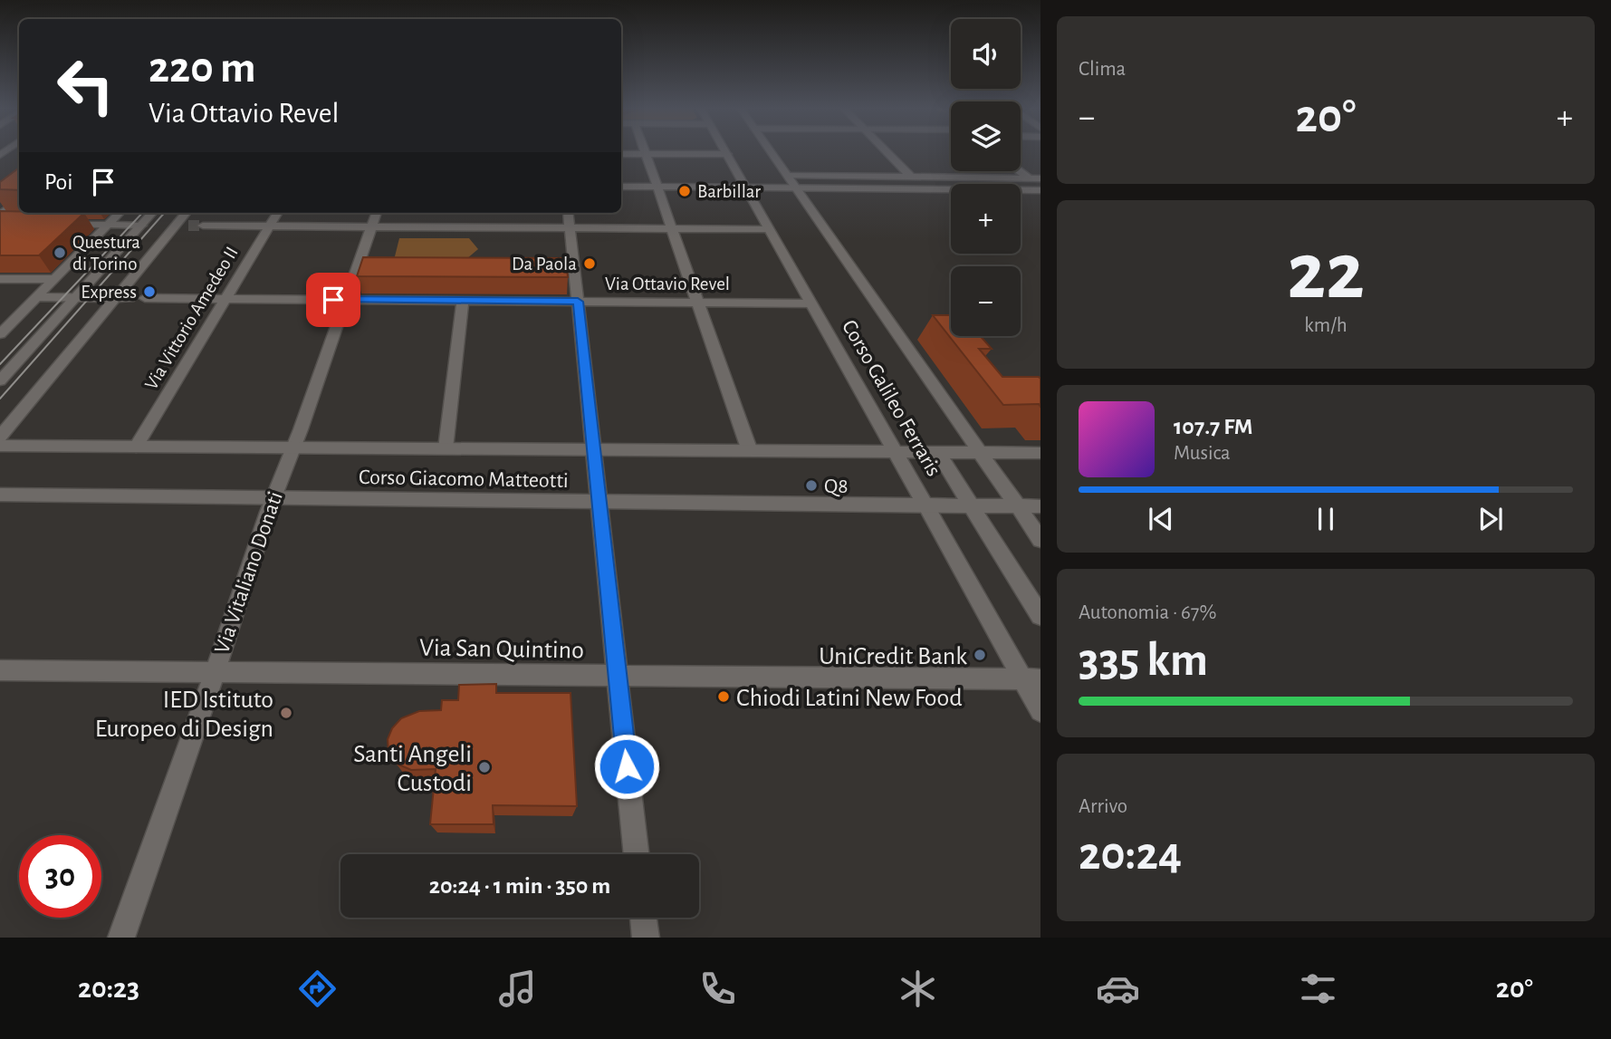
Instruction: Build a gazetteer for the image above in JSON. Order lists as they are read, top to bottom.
{
  "streets": {
    "street": [
      "Via Ottavio Revel",
      "Via Vittorio Amedeo II",
      "Corso Galileo Ferraris",
      "Corso Giacomo Matteotti",
      "Via Vitaliano Donati",
      "Via San Quintino"
    ]
  },
  "crossings": [
    ["Via Ottavio Revel", "Via Vittorio Amedeo II"],
    ["Via Ottavio Revel", "Corso Galileo Ferraris"],
    ["Via Ottavio Revel", "Via Vitaliano Donati"],
    ["Via Vittorio Amedeo II", "Corso Giacomo Matteotti"],
    ["Corso Galileo Ferraris", "Corso Giacomo Matteotti"],
    ["Corso Galileo Ferraris", "Via San Quintino"],
    ["Corso Giacomo Matteotti", "Via Vitaliano Donati"],
    ["Via Vitaliano Donati", "Via San Quintino"]
  ],
  "places": [
    "Barbillar",
    "Questura di Torino",
    "Da Paola",
    "Express",
    "Q8",
    "UniCredit Bank",
    "Chiodi Latini New Food",
    "IED Istituto Europeo di Design",
    "Santi Angeli Custodi"
  ],
  "page": {
    "tile": [
      "Clima",
      ["22", "km/h"],
      ["Autonomia · 67%", "335 km"],
      ["Arrivo", "20:24"]
    ],
    "map_buttons": ["+", "−"],
    "turn": ["220 m", "Via Ottavio Revel"],
    "heat": ["−", "20°", "+"],
    "then": "Poi",
    "song": ["107.7 FM", "Musica"],
    "limit": "30",
    "trip": "20:24 · 1 min · 350 m",
    "tabs": ["20:23", "20°"]
  }
}
